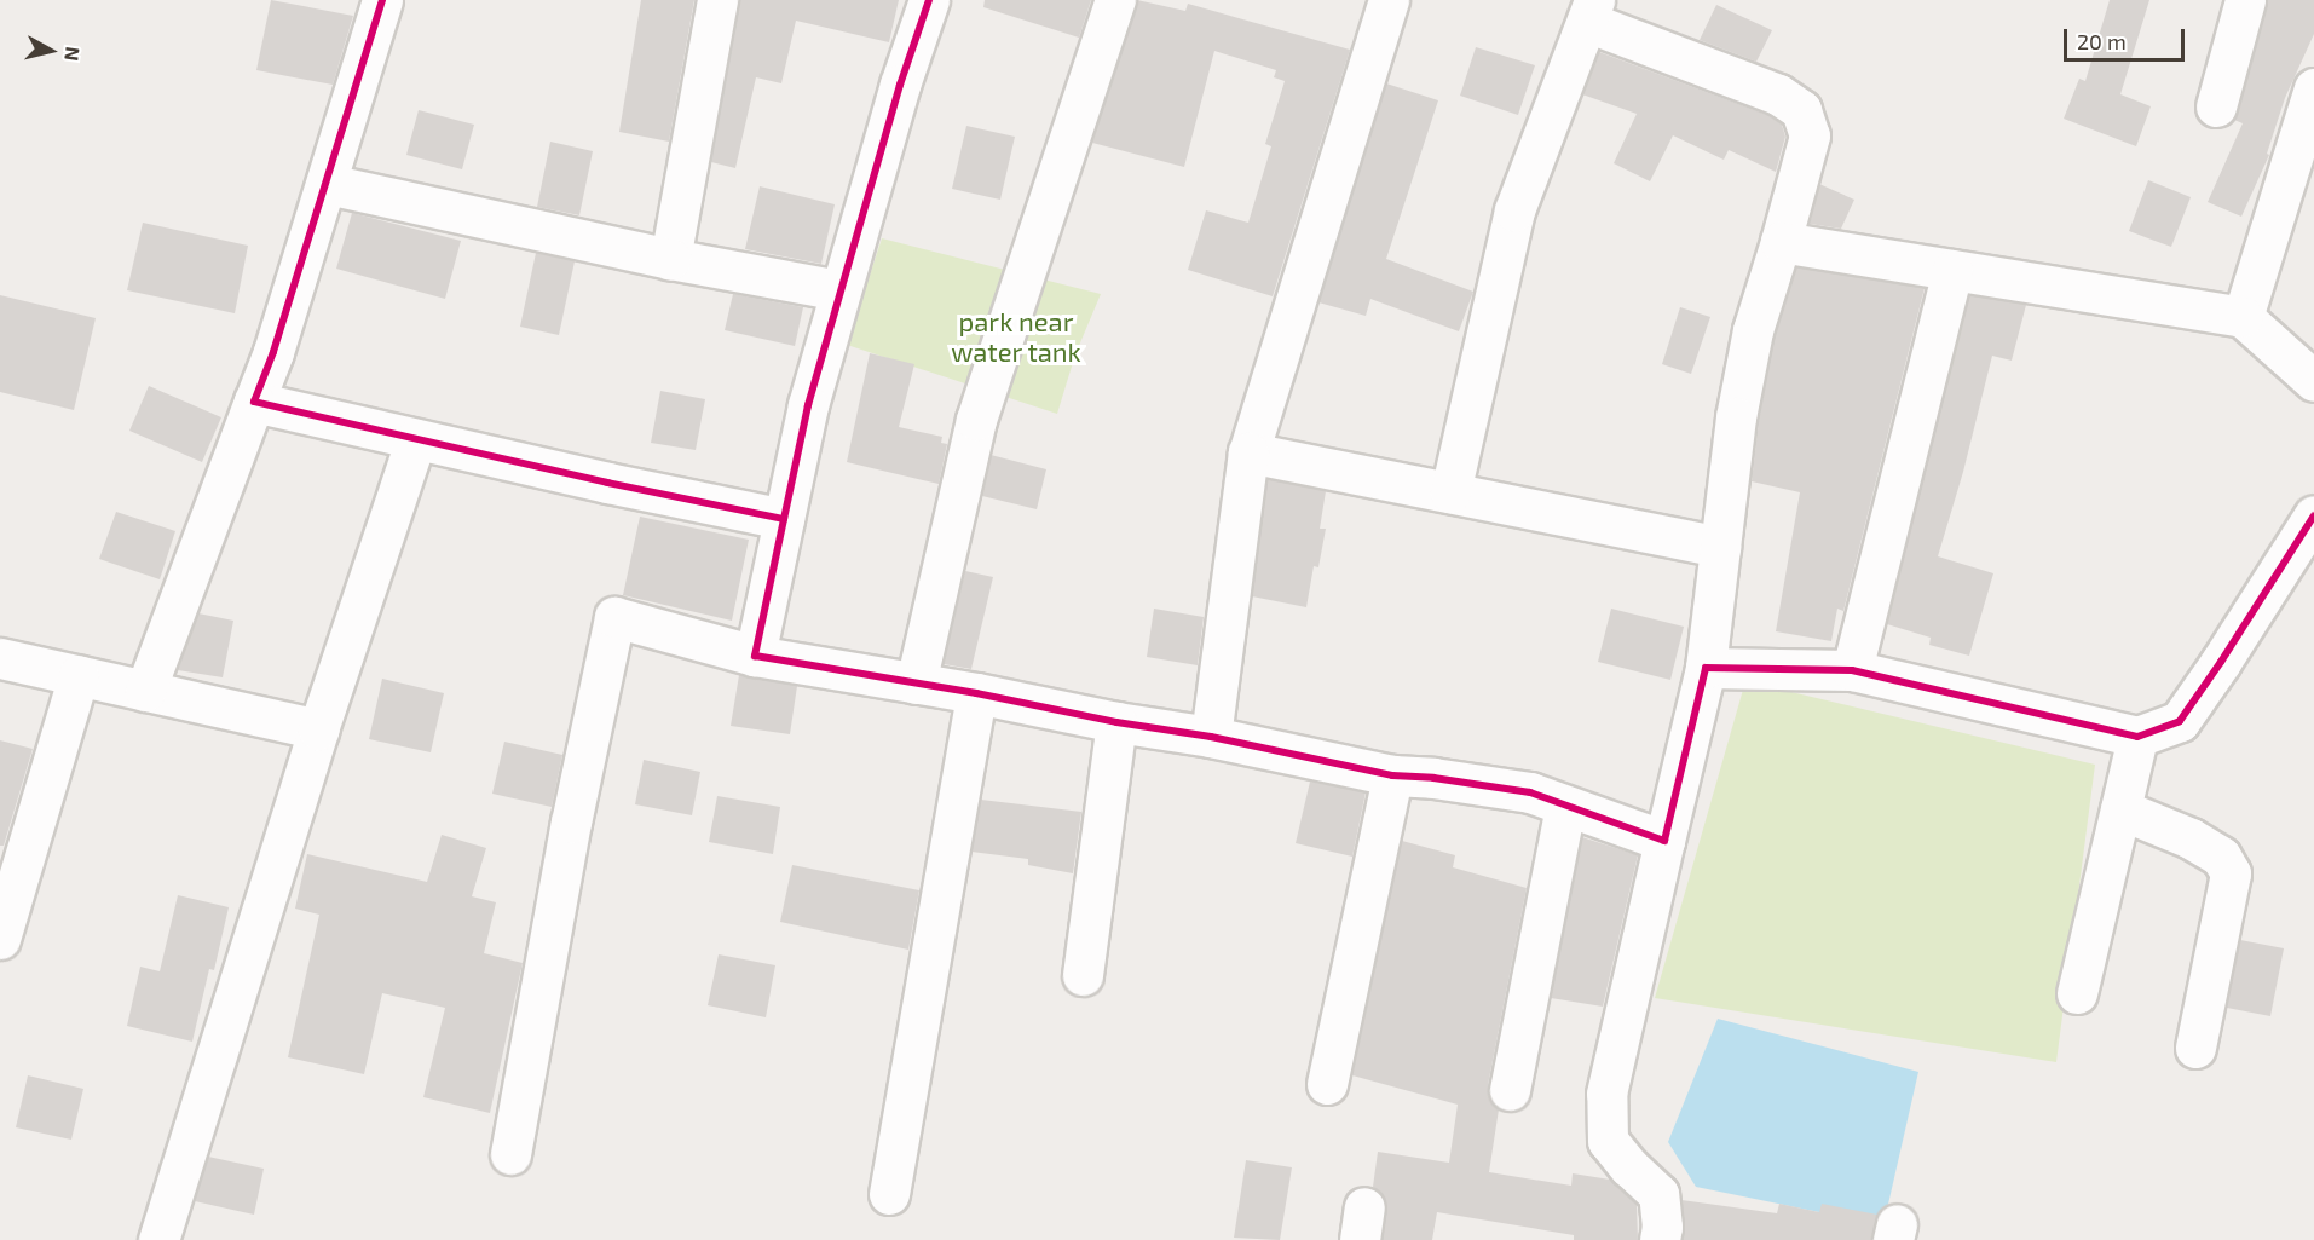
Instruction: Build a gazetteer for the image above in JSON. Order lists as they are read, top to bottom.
{
  "parks": ["park near water tank"],
  "scale_bar": "20 m",
  "north": "right"
}
